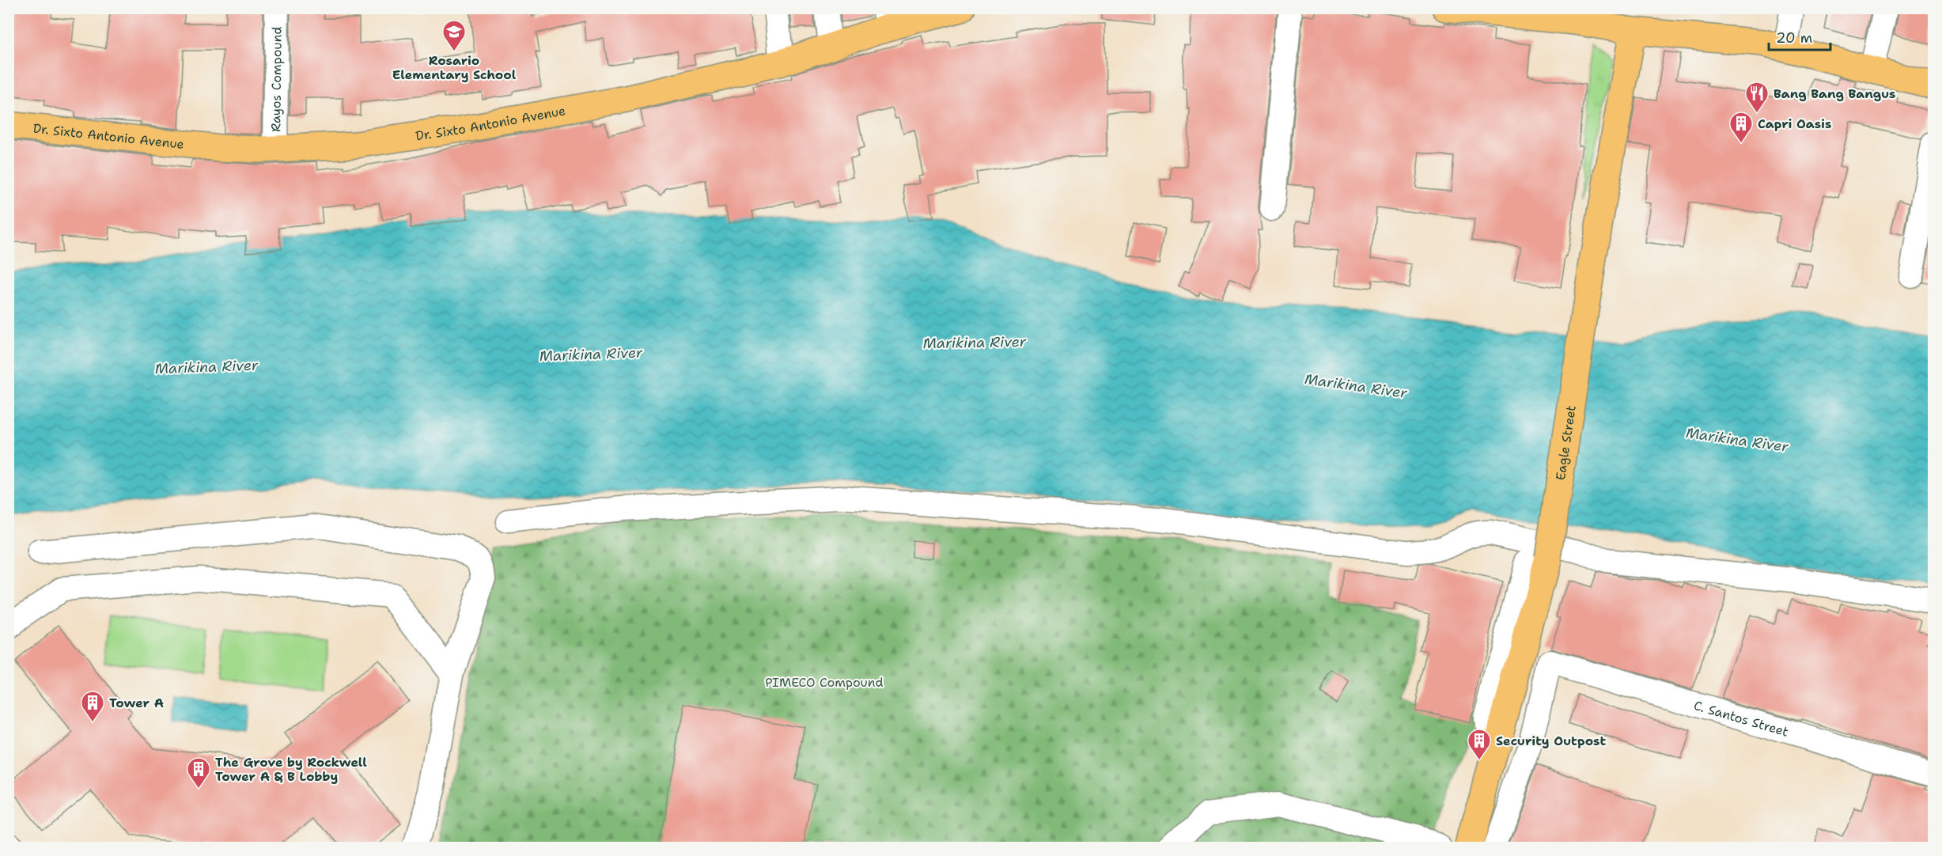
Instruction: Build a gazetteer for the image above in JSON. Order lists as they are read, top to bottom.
{
  "streets": {
    "main road": ["Dr. Sixto Antonio Avenue", "Eagle Street"],
    "street": ["Rayos Compound", "C. Santos Street"]
  },
  "crossings": [
    ["Rayos Compound", "Dr. Sixto Antonio Avenue"]
  ],
  "water": ["Marikina River"],
  "parks": ["PIMECO Compound"],
  "places": {
    "school or university": ["Rosario Elementary School"],
    "restaurant": ["Bang Bang Bangus"],
    "building": [
      "Capri Oasis",
      "Tower A",
      "Security Outpost",
      "The Grove by Rockwell Tower A & B Lobby"
    ]
  },
  "scale_bar": "20 m"
}
